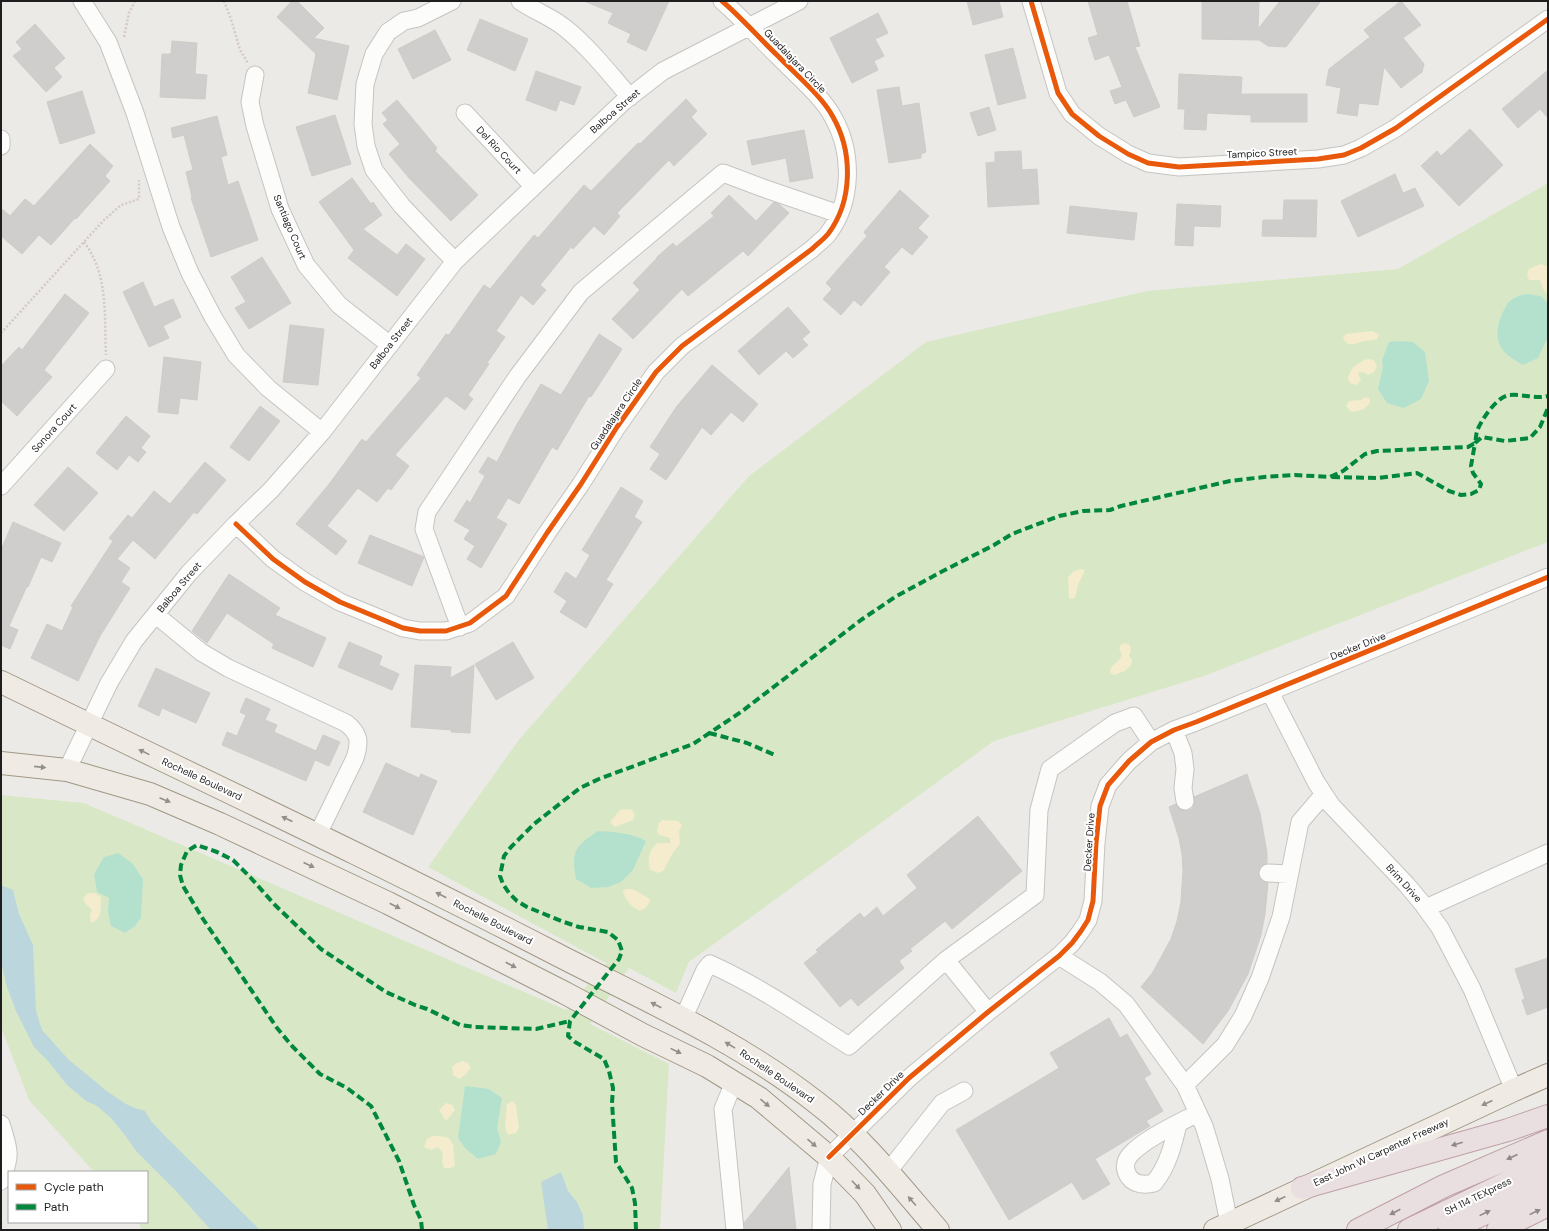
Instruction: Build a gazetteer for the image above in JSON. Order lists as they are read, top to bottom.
{
  "streets": {
    "highway": ["SH 114 TEXpress"],
    "main road": ["Rochelle Boulevard", "East John W Carpenter Freeway"],
    "street": [
      "Guadalajara Circle",
      "Balboa Street",
      "Del Rio Court",
      "Tampico Street",
      "Santiago Court",
      "Sonora Court",
      "Decker Drive",
      "Brim Drive"
    ]
  },
  "crossings": [
    ["Guadalajara Circle", "Balboa Street"],
    ["Balboa Street", "Del Rio Court"],
    ["Balboa Street", "Santiago Court"],
    ["Balboa Street", "Rochelle Boulevard"],
    ["Decker Drive", "Rochelle Boulevard"],
    ["Decker Drive", "Brim Drive"],
    ["Brim Drive", "East John W Carpenter Freeway"]
  ],
  "one_way": ["East John W Carpenter Freeway"],
  "legend": ["Cycle path", "Path"]
}
